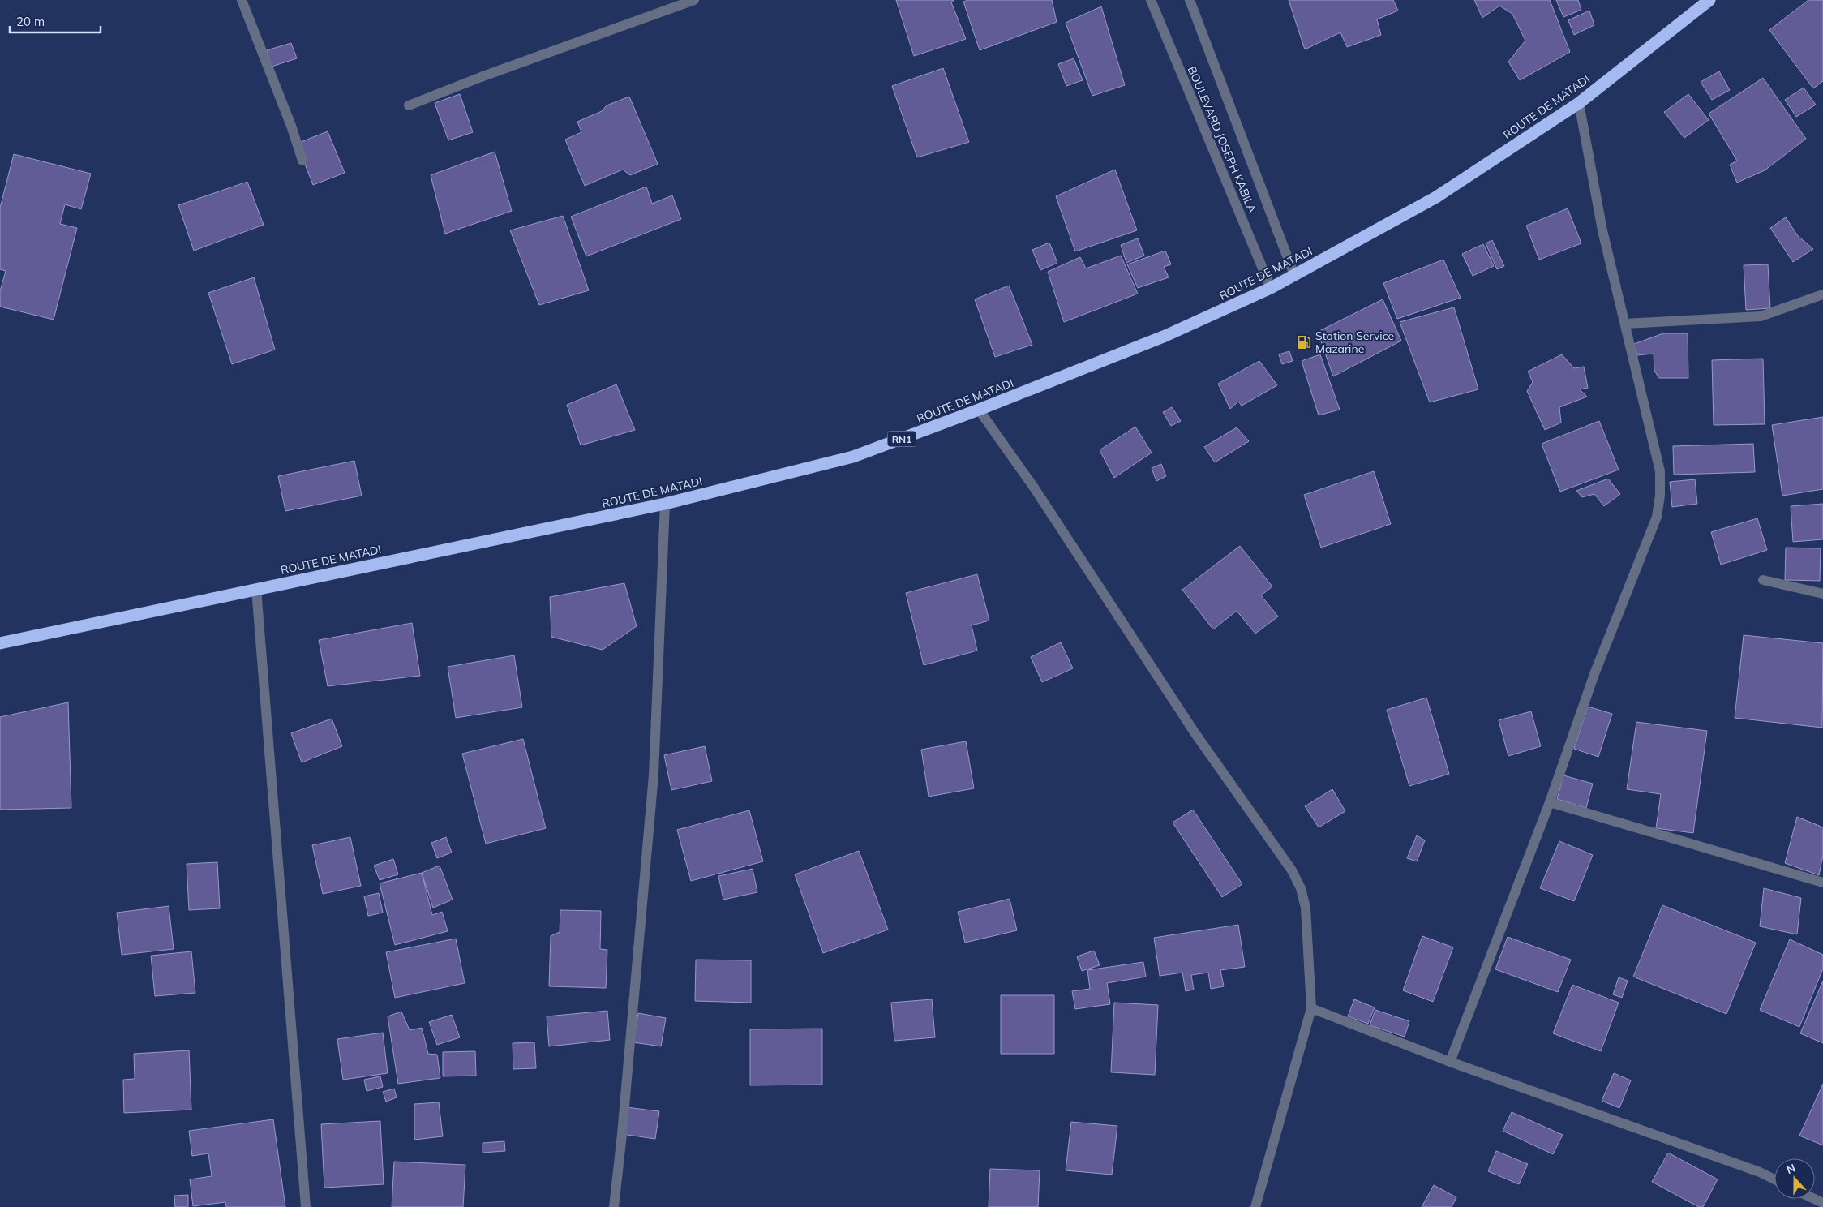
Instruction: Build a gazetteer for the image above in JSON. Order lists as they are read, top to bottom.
{
  "streets": {
    "highway": ["ROUTE DE MATADI", "RN1"],
    "street": ["BOULEVARD JOSEPH KABILA"]
  },
  "crossings": [
    ["ROUTE DE MATADI", "BOULEVARD JOSEPH KABILA"]
  ],
  "places": {
    "fuel station": ["Station Service Mazarine"]
  },
  "scale_bar": "20 m",
  "north": "top"
}
